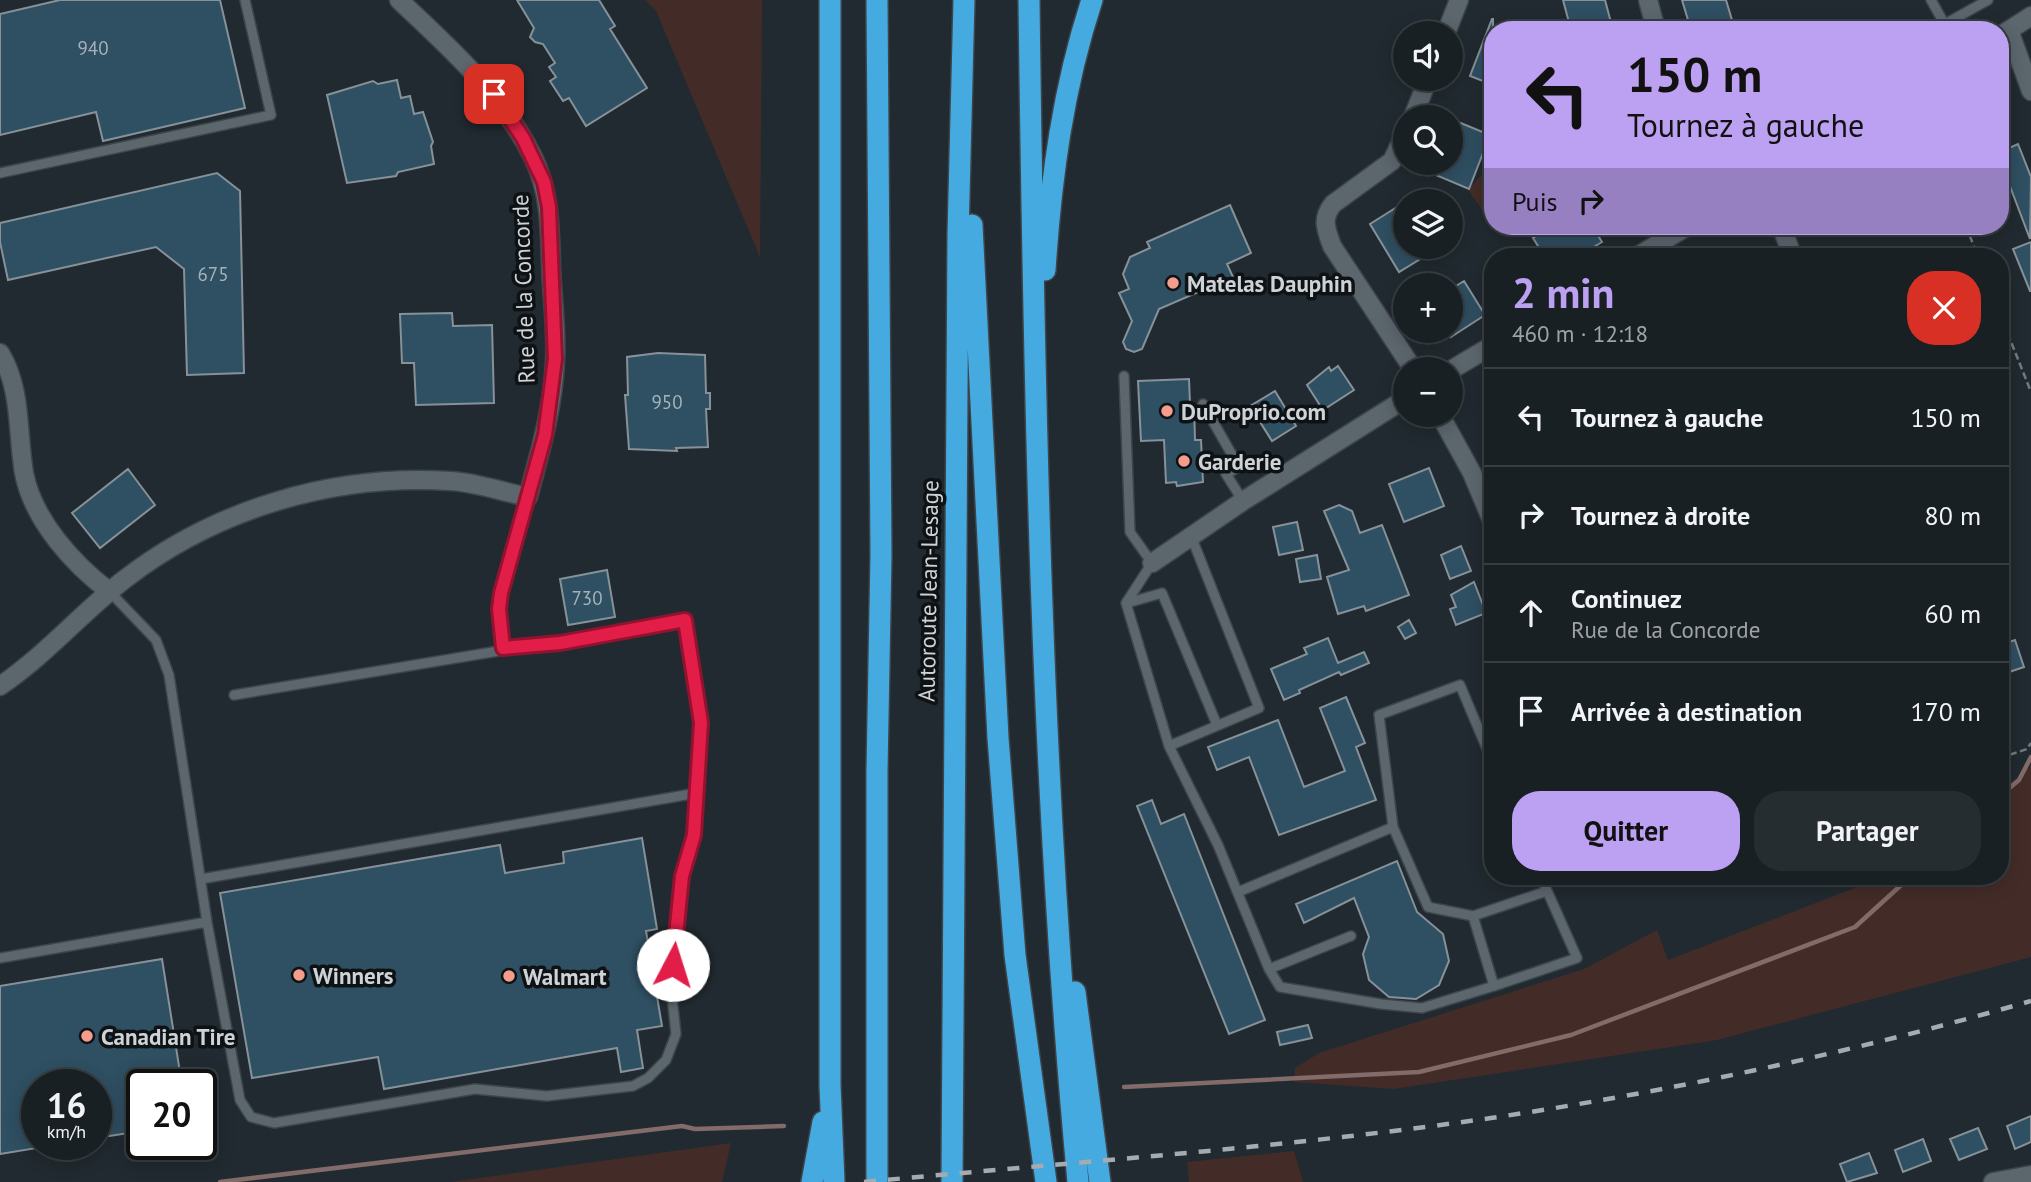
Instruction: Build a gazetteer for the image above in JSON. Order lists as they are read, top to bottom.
{
  "streets": {
    "highway": ["Autoroute Jean-Lesage"],
    "street": ["Rue de la Concorde"]
  },
  "places": [
    "Matelas Dauphin",
    "DuProprio.com",
    "Garderie",
    "Winners",
    "Walmart",
    "Canadian Tire"
  ],
  "house_numbers": [
    "940",
    "675",
    "950",
    "730"
  ],
  "page": {
    "map_buttons": ["+", "−"],
    "turn": ["150 m", "Tournez à gauche"],
    "then": "Puis",
    "heading": ["2 min", "460 m · 12:18"],
    "list": [
      {
        "name": "Tournez à gauche",
        "value": "150 m"
      },
      {
        "name": "Tournez à droite",
        "value": "80 m"
      },
      {
        "name": "Continuez",
        "note": "Rue de la Concorde",
        "value": "60 m"
      },
      {
        "name": "Arrivée à destination",
        "value": "170 m"
      }
    ],
    "buttons": ["Quitter", "Partager"],
    "speed": "16 km/h",
    "limit": "20"
  }
}
